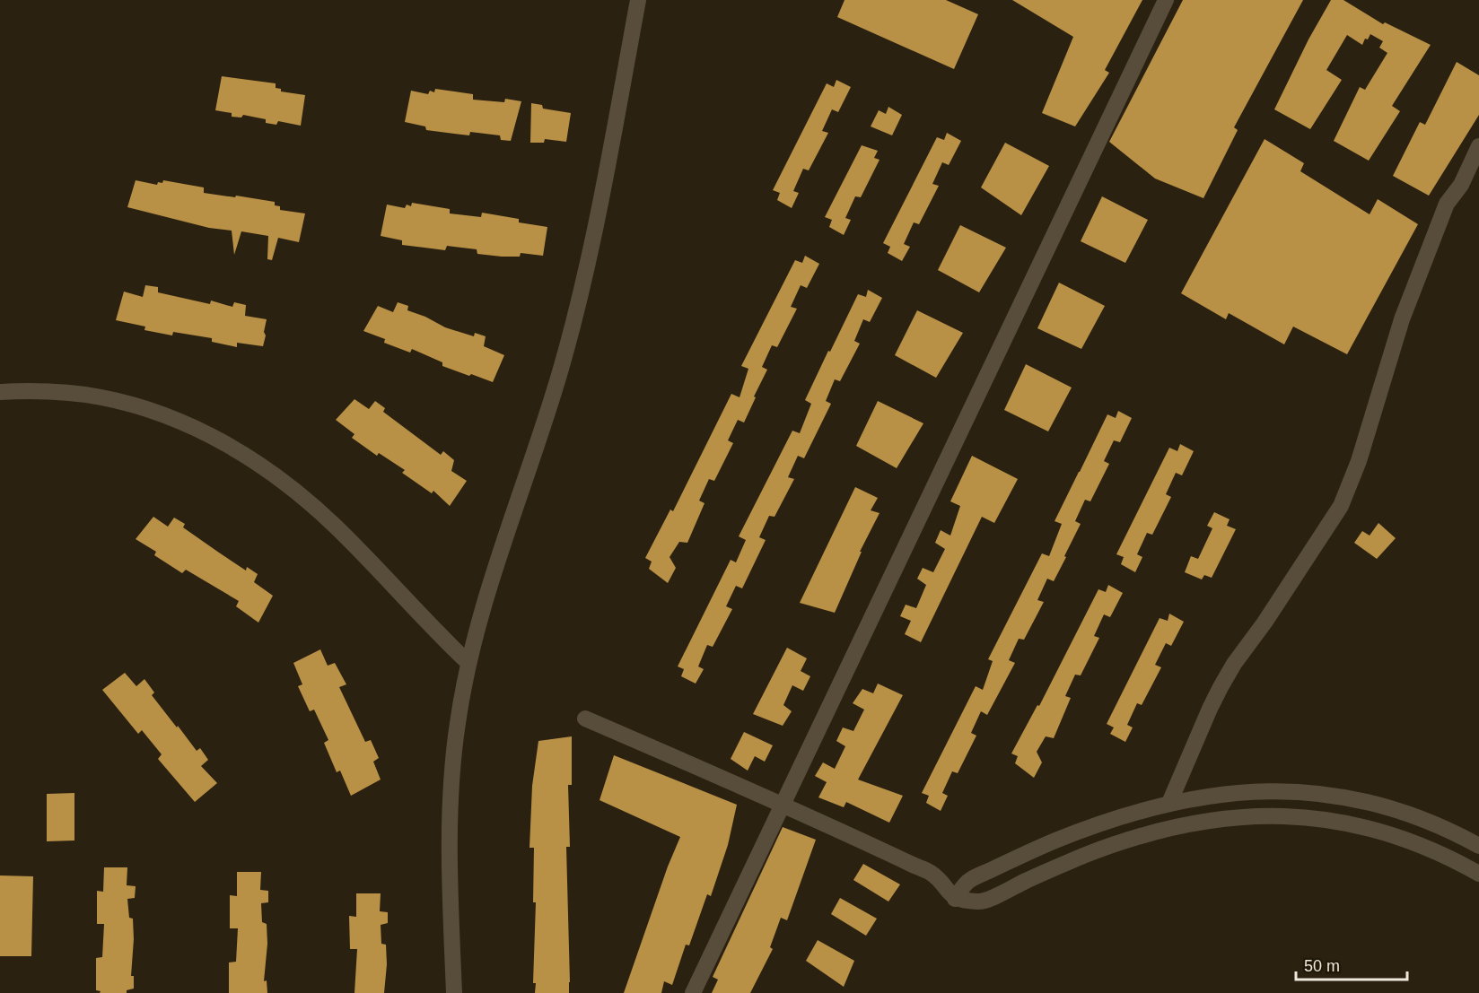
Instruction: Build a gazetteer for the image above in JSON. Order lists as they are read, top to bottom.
{
  "scale_bar": "50 m"
}
